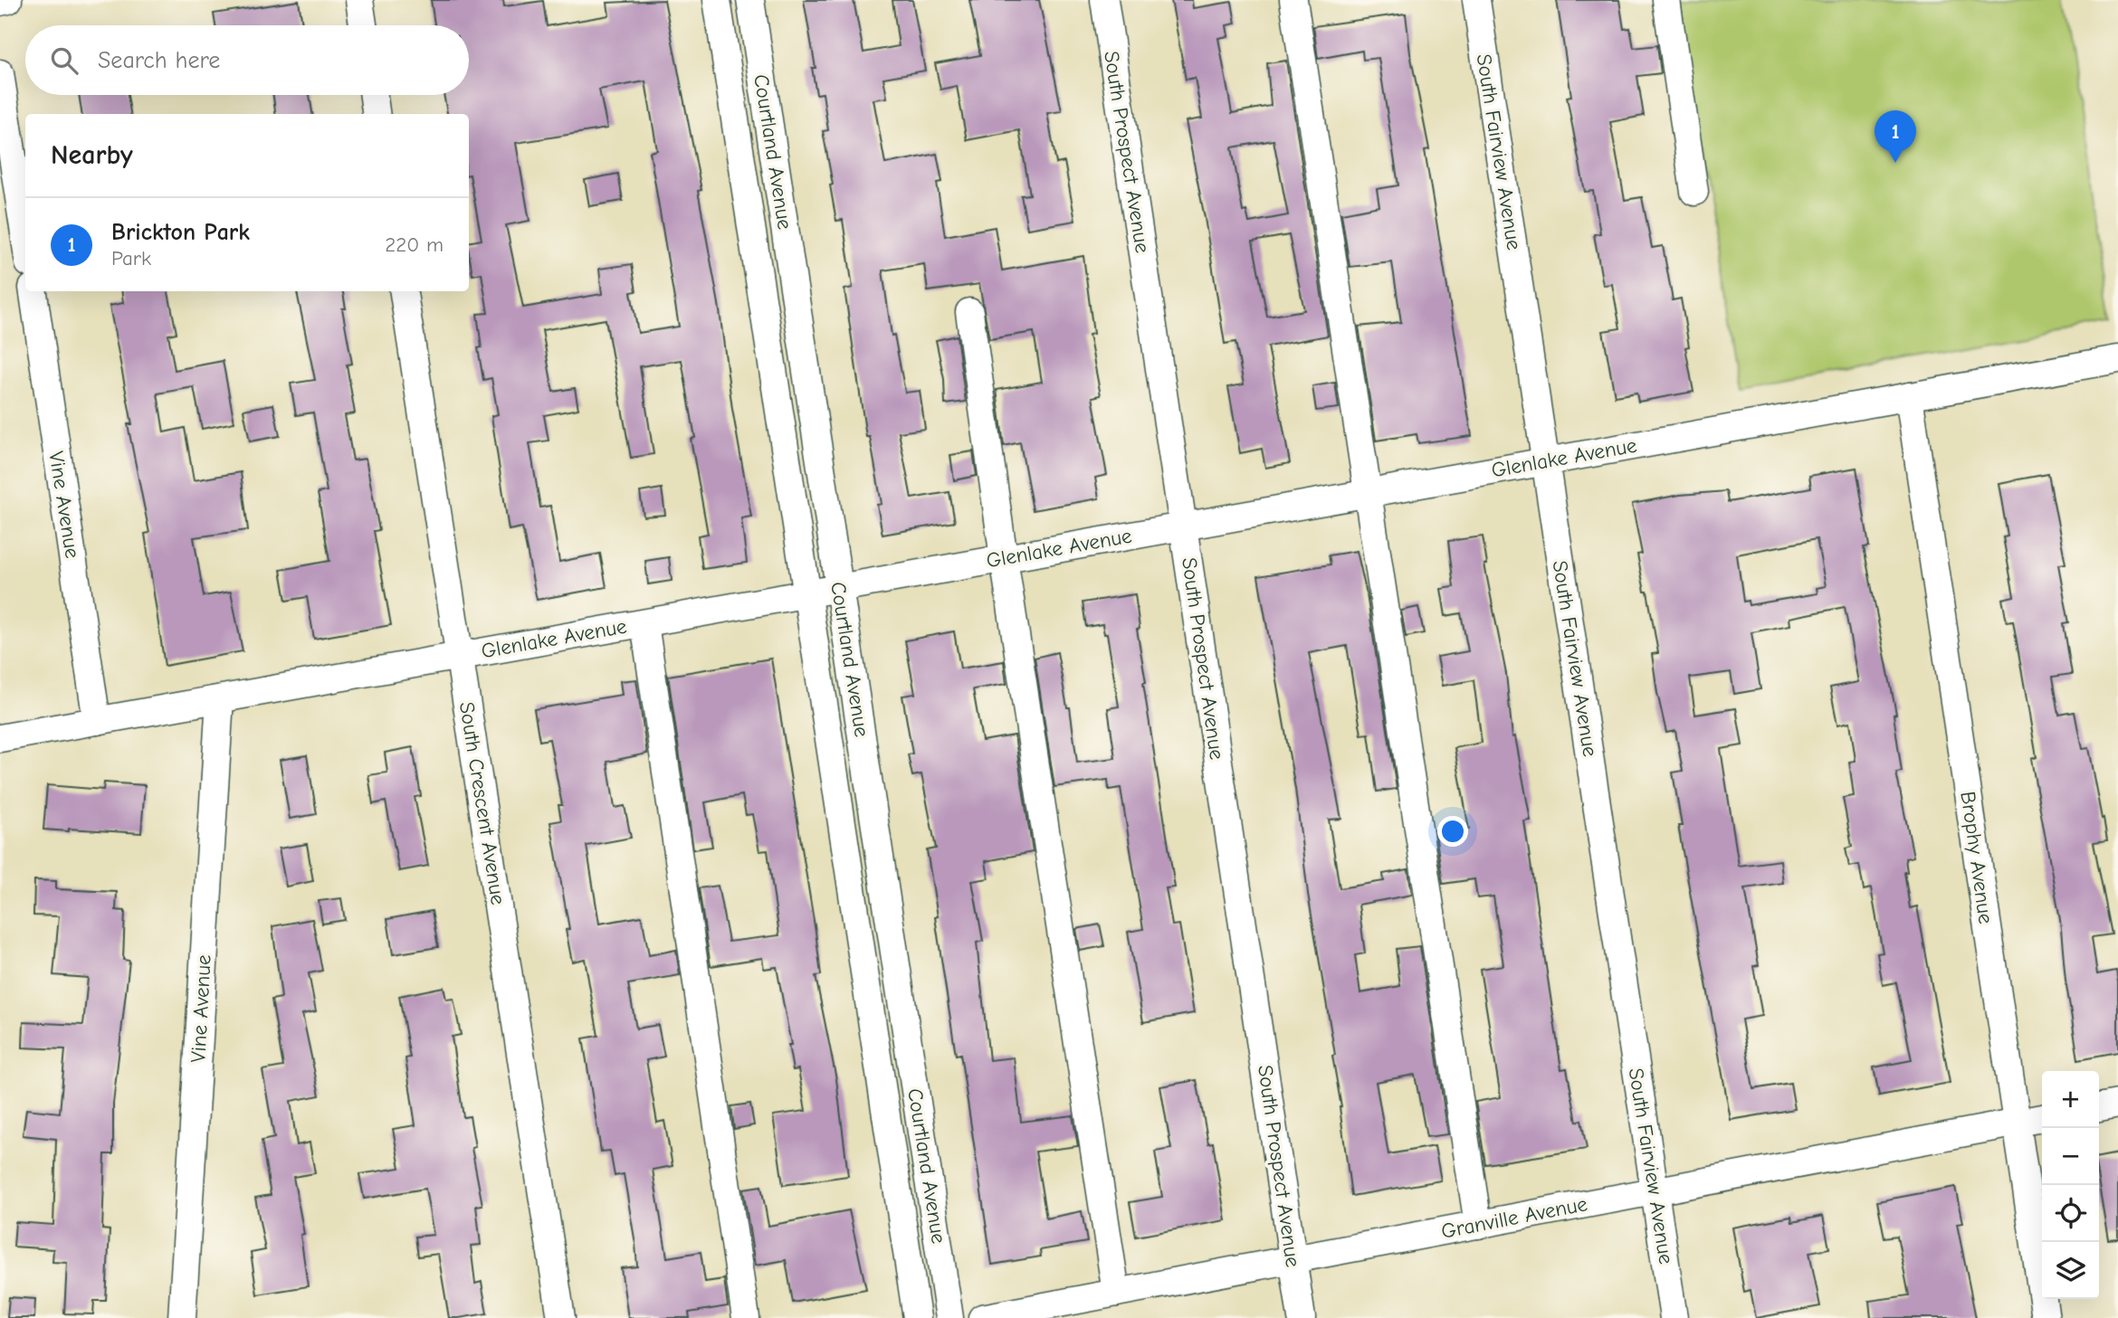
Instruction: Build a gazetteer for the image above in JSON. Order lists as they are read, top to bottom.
{
  "streets": {
    "street": [
      "Courtland Avenue",
      "South Prospect Avenue",
      "South Fairview Avenue",
      "Glenlake Avenue",
      "Vine Avenue",
      "South Crescent Avenue",
      "Brophy Avenue",
      "Granville Avenue"
    ]
  },
  "crossings": [
    ["Courtland Avenue", "Glenlake Avenue"],
    ["South Prospect Avenue", "Glenlake Avenue"],
    ["South Prospect Avenue", "Granville Avenue"],
    ["South Fairview Avenue", "Glenlake Avenue"],
    ["South Fairview Avenue", "Granville Avenue"],
    ["Glenlake Avenue", "Vine Avenue"],
    ["Glenlake Avenue", "South Crescent Avenue"],
    ["Glenlake Avenue", "Brophy Avenue"],
    ["Brophy Avenue", "Granville Avenue"]
  ],
  "page": {
    "search": "Search here",
    "pins": "1",
    "heading": "Nearby",
    "list": [
      {
        "mark": "1",
        "name": "Brickton Park",
        "note": "Park",
        "value": "220 m"
      }
    ],
    "map_buttons": ["+", "−"]
  }
}
